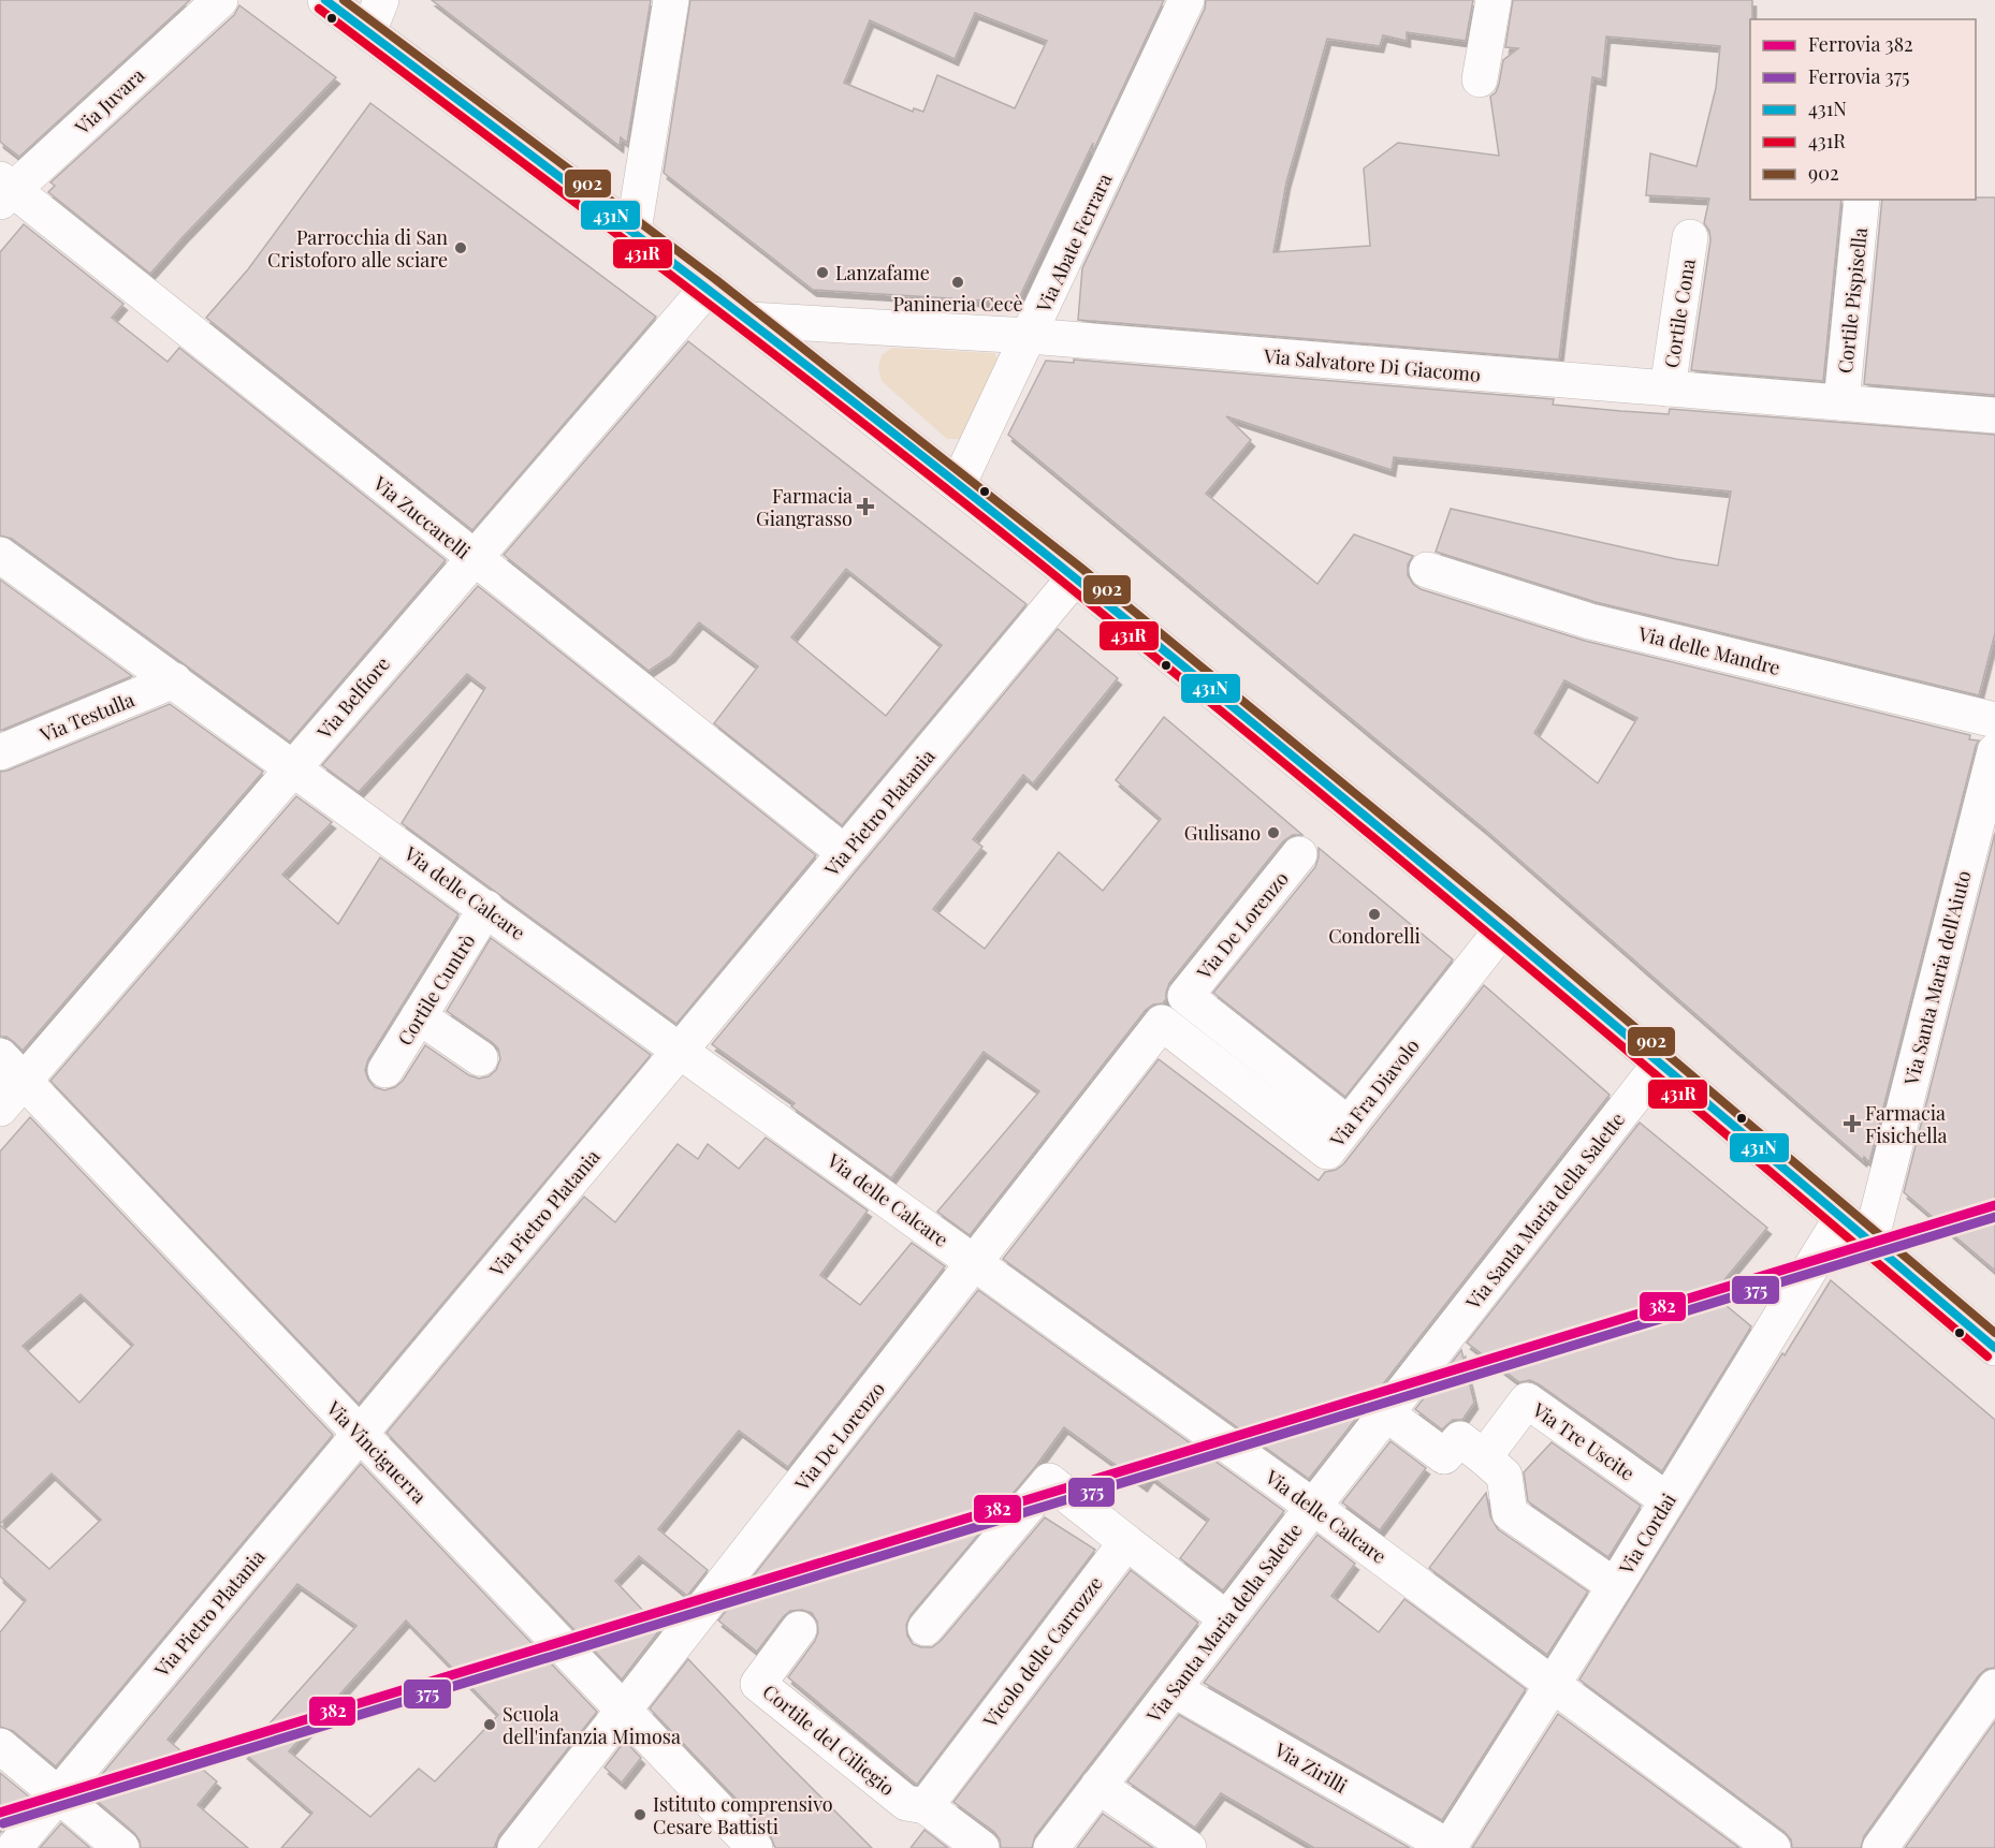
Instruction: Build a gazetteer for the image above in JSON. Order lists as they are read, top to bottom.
{
  "streets": {
    "street": [
      "Via Juvara",
      "Via Abate Ferrara",
      "Cortile Pispisella",
      "Cortile Cona",
      "Via Salvatore Di Giacomo",
      "Via Zuccarelli",
      "Via delle Mandre",
      "Via Belfiore",
      "Via Testulla",
      "Via Pietro Platania",
      "Via delle Calcare",
      "Via De Lorenzo",
      "Via Santa Maria dell'Aiuto",
      "Cortile Cuntrò",
      "Via Fra Diavolo",
      "Via Santa Maria della Salette",
      "Via Tre Uscite",
      "Via Vinciguerra",
      "Via Cordai",
      "Vicolo delle Carrozze",
      "Cortile del Ciliegio",
      "Via Zirilli"
    ]
  },
  "crossings": [
    ["Via Juvara", "Via Zuccarelli"],
    ["Via Abate Ferrara", "Via Salvatore Di Giacomo"],
    ["Cortile Pispisella", "Via Salvatore Di Giacomo"],
    ["Cortile Cona", "Via Salvatore Di Giacomo"],
    ["Via Zuccarelli", "Via Belfiore"],
    ["Via Zuccarelli", "Via Pietro Platania"],
    ["Via Belfiore", "Via delle Calcare"],
    ["Via Belfiore", "Via Vinciguerra"],
    ["Via Testulla", "Via delle Calcare"],
    ["Via Pietro Platania", "Via delle Calcare"],
    ["Via Pietro Platania", "Via Vinciguerra"],
    ["Via delle Calcare", "Via De Lorenzo"],
    ["Via delle Calcare", "Cortile Cuntrò"],
    ["Via delle Calcare", "Via Santa Maria della Salette"],
    ["Via delle Calcare", "Via Cordai"],
    ["Via De Lorenzo", "Via Fra Diavolo"],
    ["Via De Lorenzo", "Via Vinciguerra"],
    ["Via Santa Maria della Salette", "Via Zirilli"],
    ["Via Tre Uscite", "Via Cordai"],
    ["Via Cordai", "Via Zirilli"],
    ["Vicolo delle Carrozze", "Cortile del Ciliegio"]
  ],
  "places": {
    "other": [
      "Parrocchia di San Cristoforo alle sciare",
      "Lanzafame",
      "Panineria Cecè",
      "Gulisano",
      "Condorelli",
      "Scuola dell'infanzia Mimosa",
      "Istituto comprensivo Cesare Battisti"
    ],
    "health": ["Farmacia Giangrasso", "Farmacia Fisichella"]
  },
  "lines": [
    "transit line 431N",
    "transit line 902",
    "transit line 431R",
    "rail line 382",
    "rail line 375"
  ],
  "legend": [
    "Ferrovia 382",
    "Ferrovia 375",
    "431N",
    "431R",
    "902"
  ]
}
